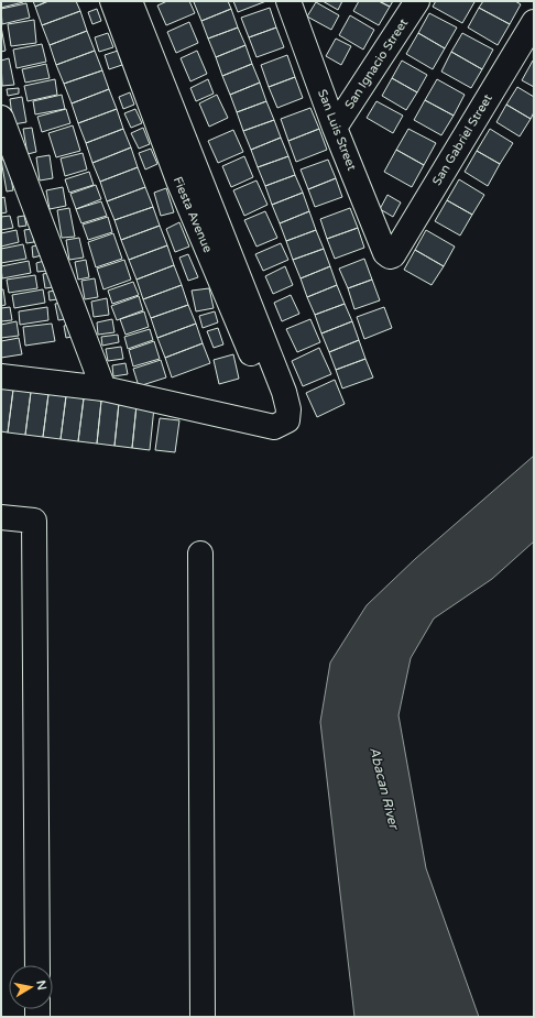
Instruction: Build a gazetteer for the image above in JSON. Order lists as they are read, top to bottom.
{
  "streets": {
    "street": [
      "San Ignacio Street",
      "San Luis Street",
      "San Gabriel Street",
      "Fiesta Avenue"
    ]
  },
  "crossings": [
    ["San Ignacio Street", "San Luis Street"],
    ["San Luis Street", "San Gabriel Street"]
  ],
  "water": ["Abacan River"],
  "north": "right"
}
